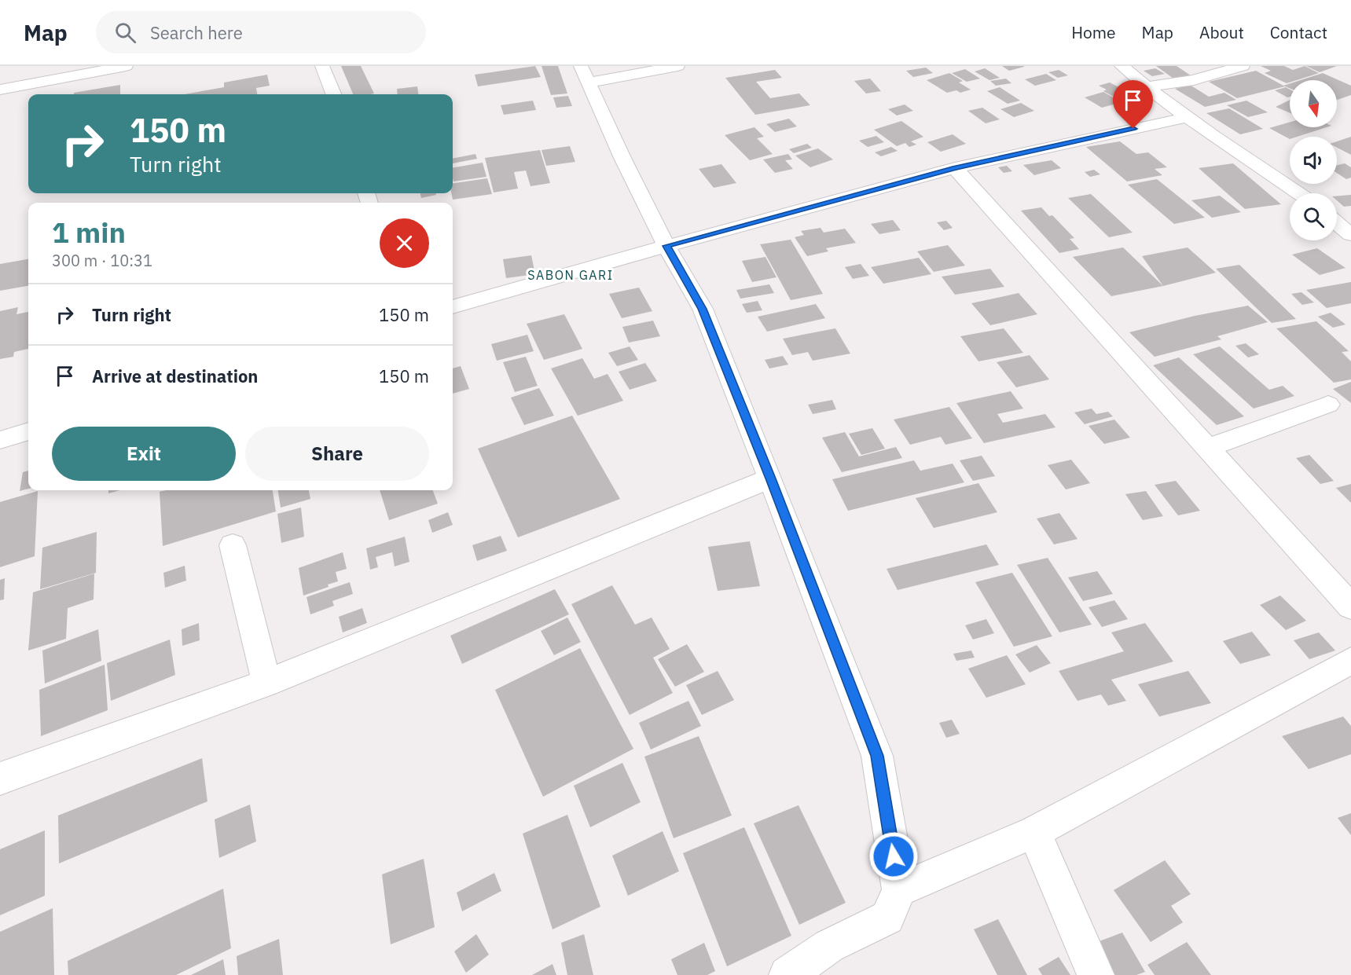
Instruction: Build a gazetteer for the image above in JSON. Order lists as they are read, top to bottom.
{
  "districts": ["SABON GARI"],
  "north": "bottom",
  "page": {
    "header": "Map",
    "search": "Search here",
    "nav": [
      "Home",
      "Map",
      "About",
      "Contact"
    ],
    "turn": ["150 m", "Turn right"],
    "heading": ["1 min", "300 m · 10:31"],
    "list": [
      {
        "name": "Turn right",
        "value": "150 m"
      },
      {
        "name": "Arrive at destination",
        "value": "150 m"
      }
    ],
    "buttons": ["Exit", "Share"]
  }
}
